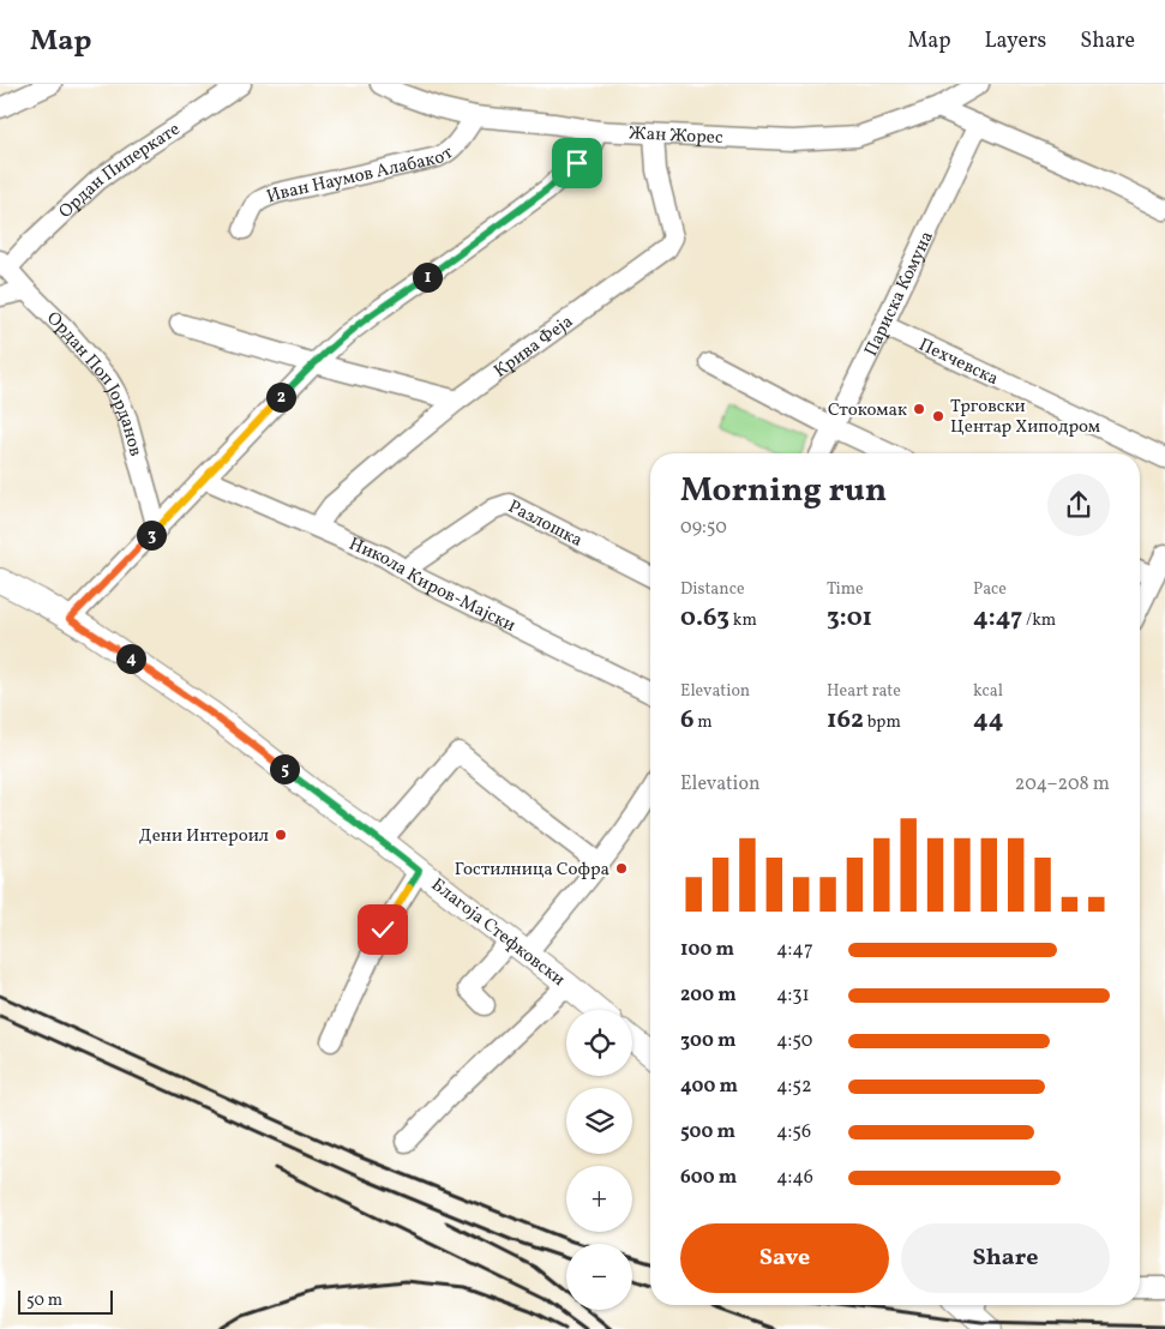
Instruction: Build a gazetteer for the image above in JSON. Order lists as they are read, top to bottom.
{
  "streets": {
    "main road": ["Благоја Стефковски"],
    "street": [
      "Жан Жорес",
      "Ордан Пиперкате",
      "Иван Наумов Алабакот",
      "Париска Комуна",
      "Крива Феја",
      "Пехчевска",
      "Ордан Поп Јорданов",
      "Разлошка",
      "Никола Киров-Мајски"
    ]
  },
  "crossings": [
    ["Жан Жорес", "Иван Наумов Алабакот"],
    ["Жан Жорес", "Крива Феја"],
    ["Ордан Пиперкате", "Ордан Поп Јорданов"],
    ["Париска Комуна", "Пехчевска"],
    ["Крива Феја", "Никола Киров-Мајски"],
    ["Разлошка", "Никола Киров-Мајски"]
  ],
  "places": [
    "Стокомак",
    "Трговски Центар Хиподром",
    "Дени Интероил",
    "Гостилница Софра"
  ],
  "scale_bar": "50 m",
  "page": {
    "header": "Map",
    "nav": ["Map", "Layers", "Share"],
    "pins": [
      "1",
      "2",
      "3",
      "4",
      "5"
    ],
    "heading": ["Morning run", "09:50"],
    "stats": [
      ["Distance", "0.63 km"],
      ["Time", "3:01"],
      ["Pace", "4:47 /km"],
      ["Elevation", "6 m"],
      ["Heart rate", "162 bpm"],
      ["kcal", "44"]
    ],
    "chart": ["Elevation", "204–208 m"],
    "list": [
      {
        "name": "100 m",
        "note": "4:47"
      },
      {
        "name": "200 m",
        "note": "4:31"
      },
      {
        "name": "300 m",
        "note": "4:50"
      },
      {
        "name": "400 m",
        "note": "4:52"
      },
      {
        "name": "500 m",
        "note": "4:56"
      },
      {
        "name": "600 m",
        "note": "4:46"
      }
    ],
    "map_buttons": ["+", "−"],
    "buttons": ["Save", "Share"],
    "scale": "50 m"
  }
}
